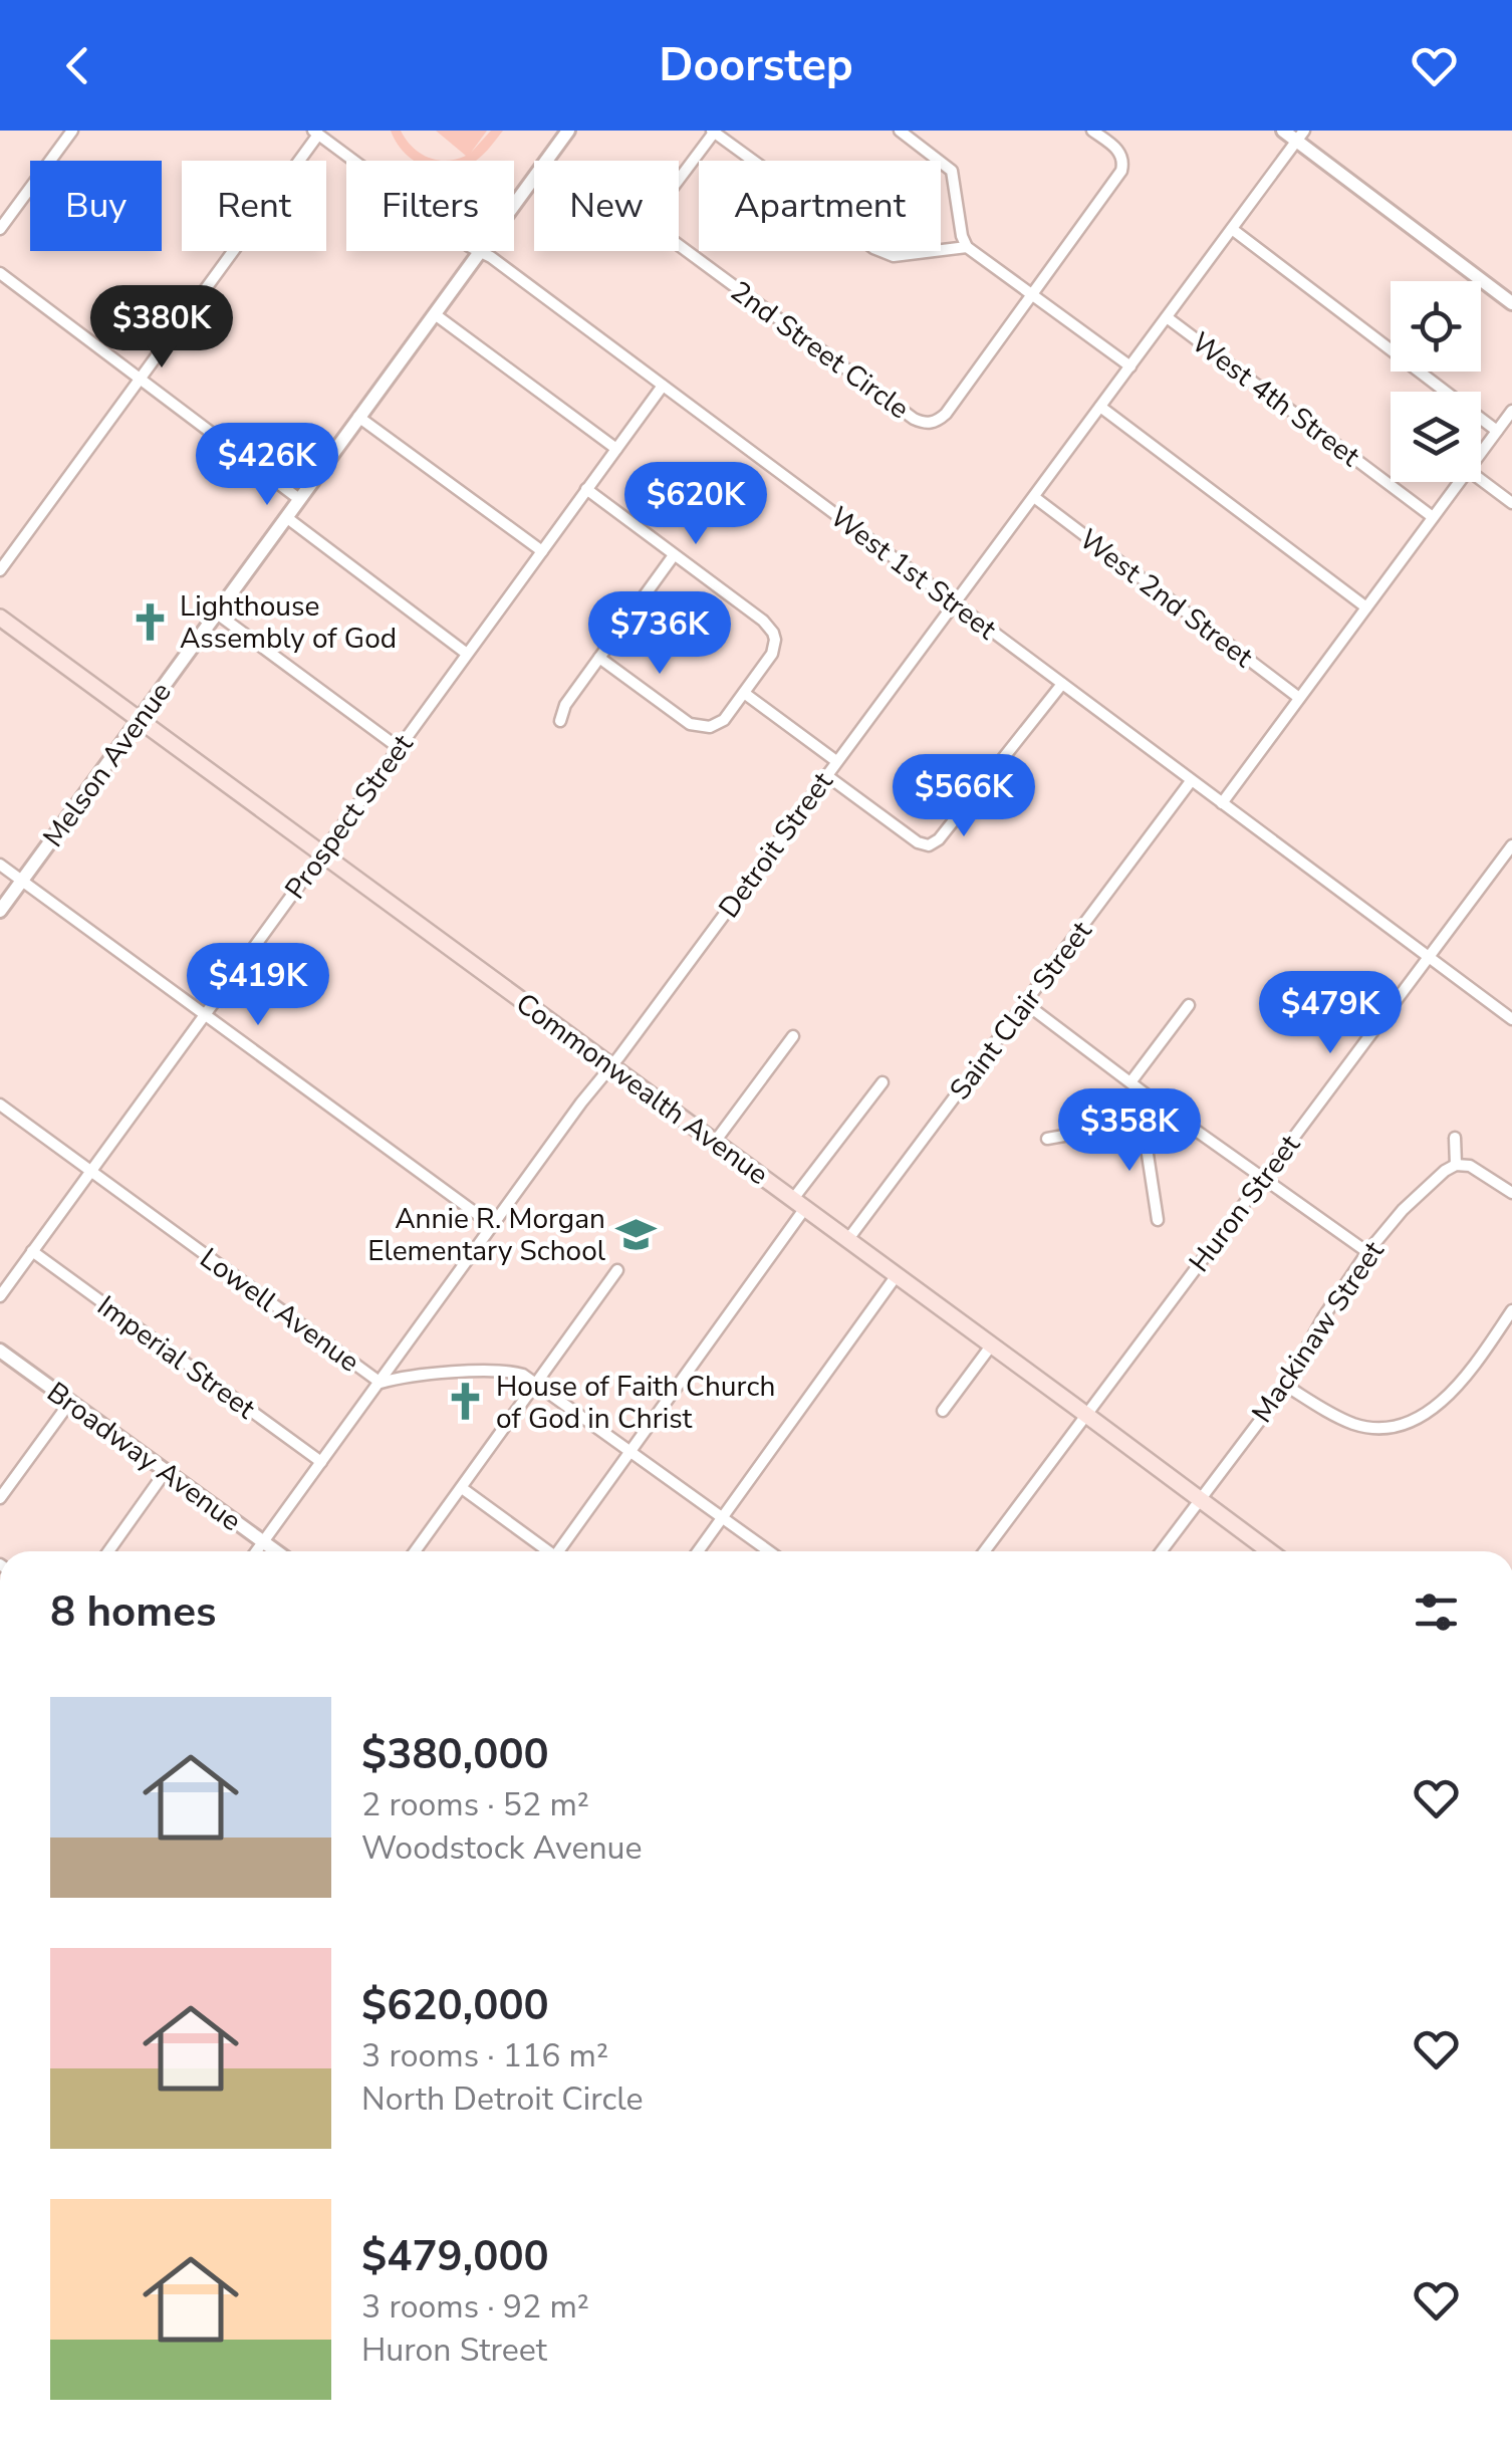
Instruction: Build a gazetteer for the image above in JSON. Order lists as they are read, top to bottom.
{
  "streets": {
    "main road": ["Commonwealth Avenue"],
    "street": [
      "2nd Street Circle",
      "West 4th Street",
      "West 1st Street",
      "West 2nd Street",
      "Melson Avenue",
      "Prospect Street",
      "Detroit Street",
      "Saint Clair Street",
      "Huron Street",
      "Lowell Avenue",
      "Mackinaw Street",
      "Imperial Street",
      "Broadway Avenue"
    ]
  },
  "crossings": [
    ["West 4th Street", "Detroit Street"],
    ["West 1st Street", "Melson Avenue"],
    ["West 1st Street", "Prospect Street"],
    ["West 1st Street", "Detroit Street"],
    ["West 1st Street", "Saint Clair Street"],
    ["West 1st Street", "Huron Street"],
    ["West 2nd Street", "Detroit Street"],
    ["Melson Avenue", "Commonwealth Avenue"],
    ["Prospect Street", "Commonwealth Avenue"],
    ["Prospect Street", "Lowell Avenue"],
    ["Prospect Street", "Imperial Street"],
    ["Detroit Street", "Commonwealth Avenue"],
    ["Detroit Street", "Lowell Avenue"],
    ["Detroit Street", "Imperial Street"],
    ["Detroit Street", "Broadway Avenue"],
    ["Saint Clair Street", "Commonwealth Avenue"],
    ["Commonwealth Avenue", "Huron Street"],
    ["Commonwealth Avenue", "Mackinaw Street"]
  ],
  "places": {
    "church": ["Lighthouse Assembly of God", "House of Faith Church of God in Christ"],
    "school or university": ["Annie R. Morgan Elementary School"]
  },
  "page": {
    "header": "Doorstep",
    "chip": [
      "Buy",
      "Rent",
      "Filters",
      "New",
      "Apartment"
    ],
    "price": [
      "$380K",
      "$426K",
      "$620K",
      "$736K",
      "$566K",
      "$419K",
      "$479K",
      "$358K"
    ],
    "heading": "8 homes",
    "list": [
      {
        "name": "$380,000",
        "note": "2 rooms · 52 m² · Woodstock Avenue"
      },
      {
        "name": "$620,000",
        "note": "3 rooms · 116 m² · North Detroit Circle"
      },
      {
        "name": "$479,000",
        "note": "3 rooms · 92 m² · Huron Street"
      }
    ]
  }
}
